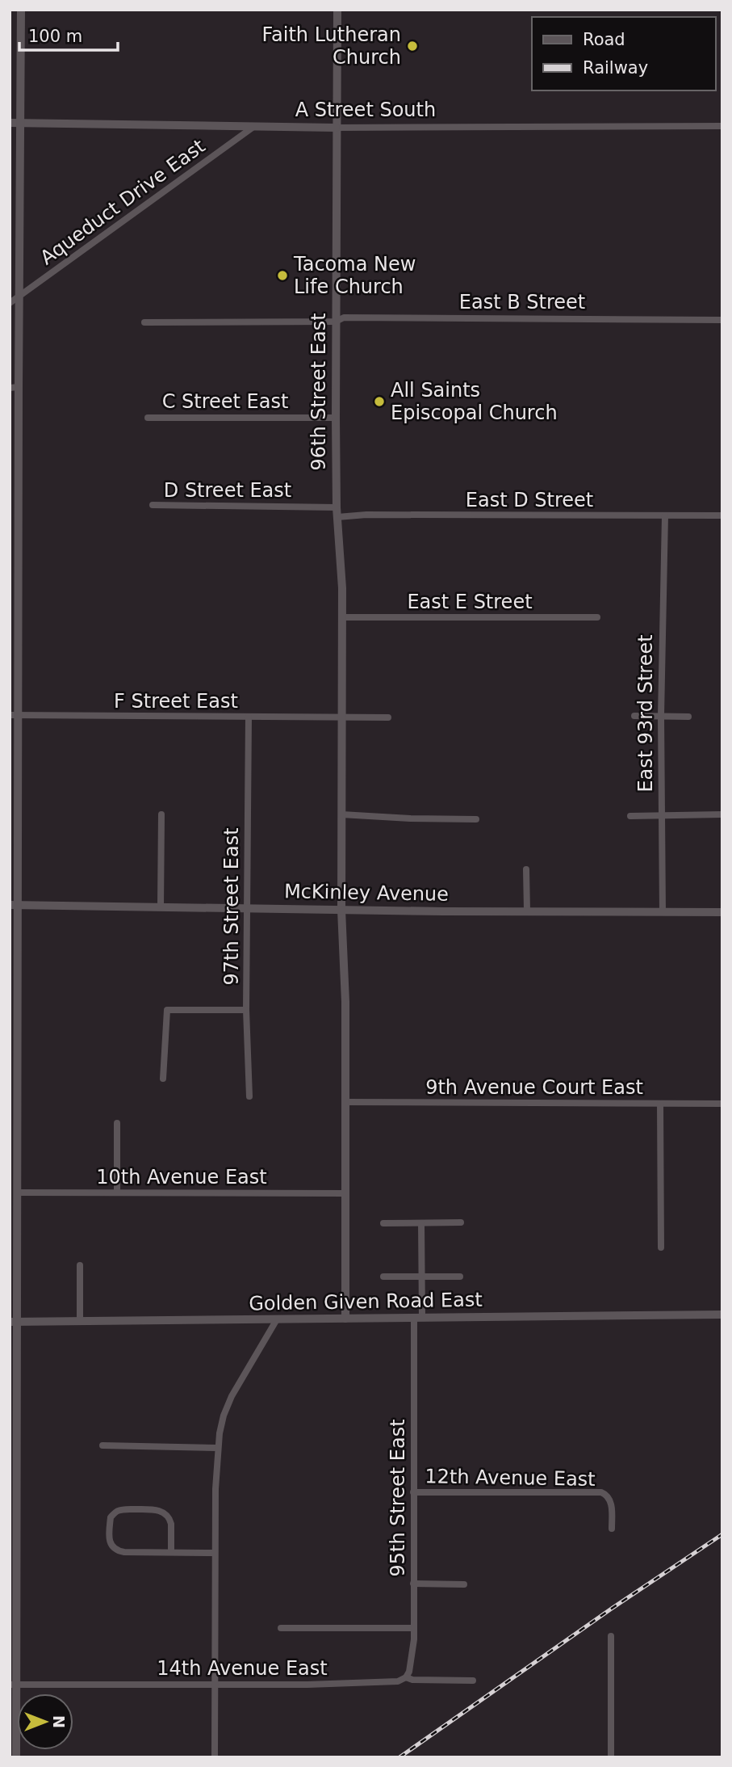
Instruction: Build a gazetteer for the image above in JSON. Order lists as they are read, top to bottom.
{
  "streets": {
    "street": [
      "A Street South",
      "Aqueduct Drive East",
      "East B Street",
      "96th Street East",
      "C Street East",
      "D Street East",
      "East D Street",
      "East E Street",
      "F Street East",
      "East 93rd Street",
      "McKinley Avenue",
      "97th Street East",
      "9th Avenue Court East",
      "10th Avenue East",
      "Golden Given Road East",
      "12th Avenue East",
      "95th Street East",
      "14th Avenue East"
    ]
  },
  "crossings": [
    ["A Street South", "Aqueduct Drive East"],
    ["A Street South", "96th Street East"],
    ["East B Street", "96th Street East"],
    ["96th Street East", "C Street East"],
    ["96th Street East", "D Street East"],
    ["96th Street East", "East D Street"],
    ["96th Street East", "East E Street"],
    ["96th Street East", "F Street East"],
    ["96th Street East", "McKinley Avenue"],
    ["96th Street East", "9th Avenue Court East"],
    ["96th Street East", "10th Avenue East"],
    ["East D Street", "East 93rd Street"],
    ["F Street East", "97th Street East"],
    ["East 93rd Street", "McKinley Avenue"],
    ["McKinley Avenue", "97th Street East"],
    ["Golden Given Road East", "95th Street East"],
    ["12th Avenue East", "95th Street East"],
    ["95th Street East", "14th Avenue East"]
  ],
  "places": ["Faith Lutheran Church", "Tacoma New Life Church", "All Saints Episcopal Church"],
  "legend": ["Road", "Railway"],
  "scale_bar": "100 m",
  "north": "right"
}
